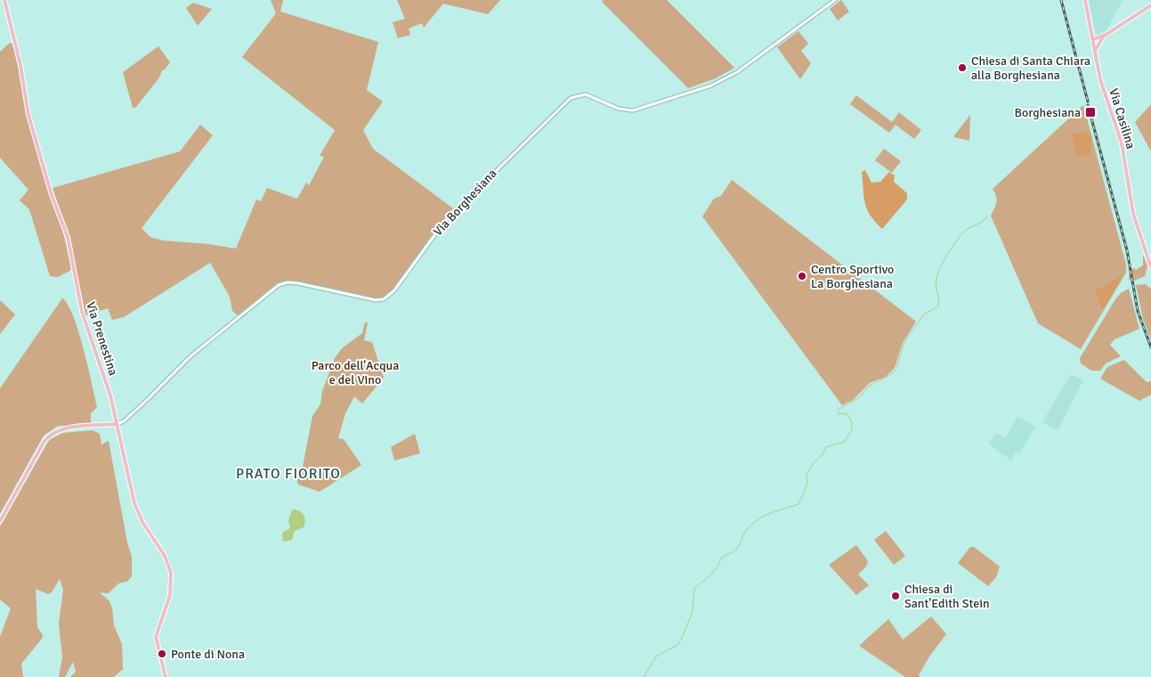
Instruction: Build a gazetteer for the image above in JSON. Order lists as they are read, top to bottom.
{
  "streets": {
    "main road": ["Via Casilina", "Via Prenestina"],
    "street": ["Via Borghesiana"]
  },
  "crossings": [
    ["Via Borghesiana", "Via Prenestina"]
  ],
  "districts": ["PRATO FIORITO"],
  "parks": ["Parco dell'Acqua e del Vino"],
  "places": {
    "other": [
      "Chiesa di Santa Chiara alla Borghesiana",
      "Centro Sportivo La Borghesiana",
      "Chiesa di Sant'Edith Stein",
      "Ponte di Nona"
    ],
    "transit": ["Borghesiana"]
  }
}
